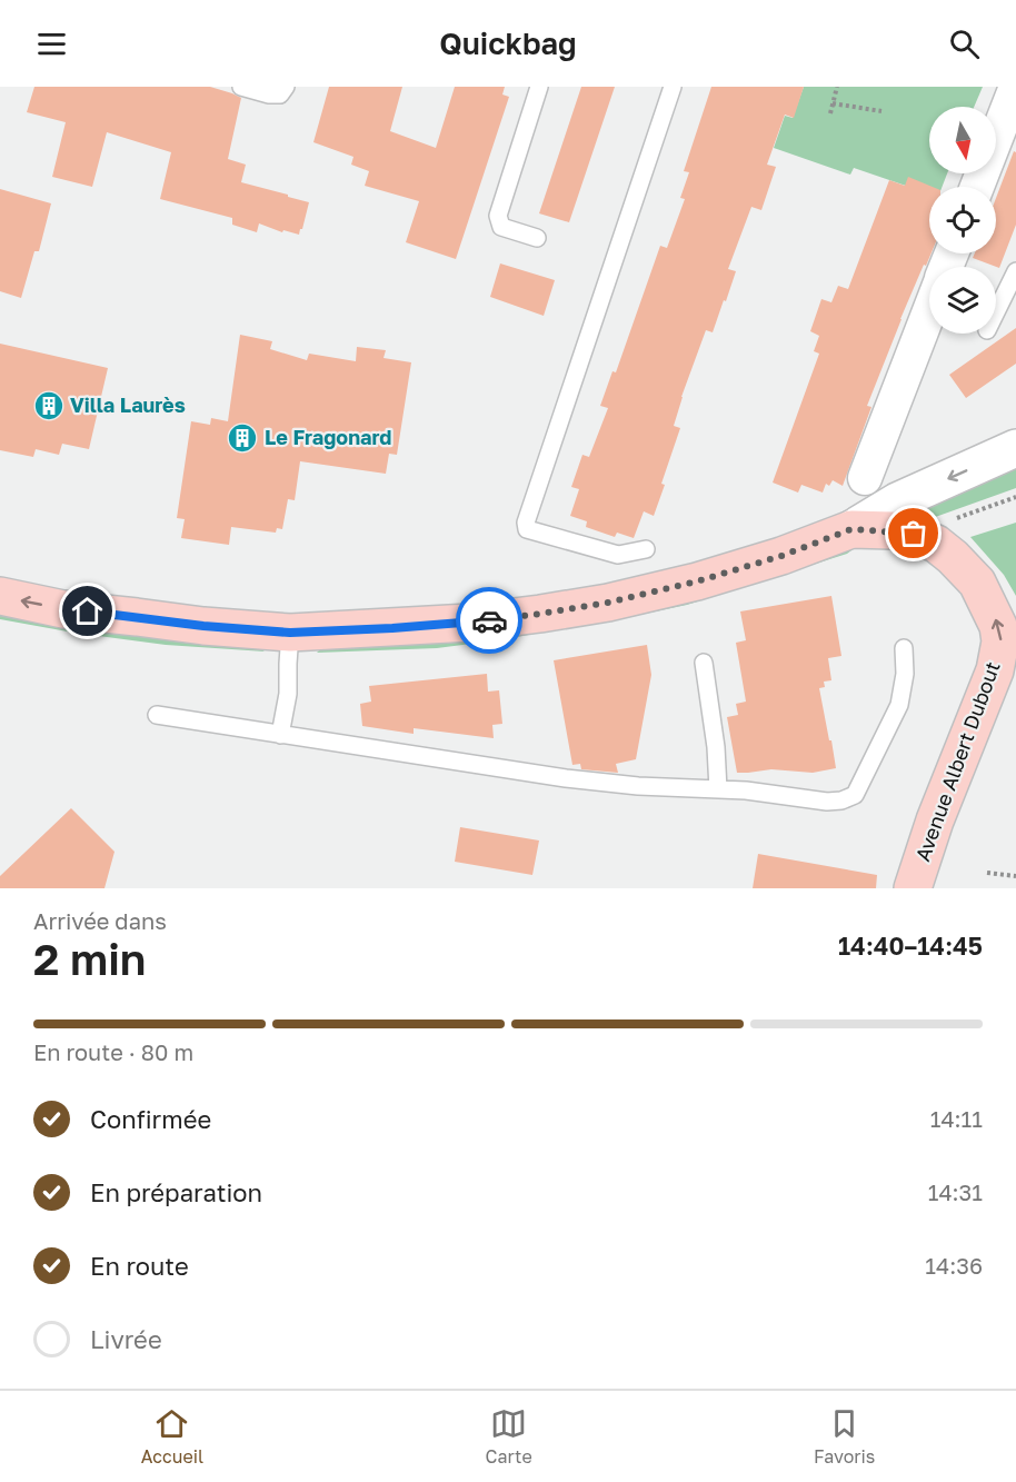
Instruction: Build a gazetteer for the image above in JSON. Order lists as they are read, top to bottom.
{
  "streets": {
    "main road": ["Avenue Albert Dubout"]
  },
  "places": {
    "building": ["Villa Laurès", "Le Fragonard"]
  },
  "north": "bottom",
  "page": {
    "header": "Quickbag",
    "heading": ["2 min", "Arrivée dans", "14:40–14:45"],
    "bar": "En route · 80 m",
    "list": [
      ["Confirmée", "14:11"],
      ["En préparation", "14:31"],
      ["En route", "14:36"],
      "Livrée"
    ],
    "tabs": ["Accueil", "Carte", "Favoris"]
  }
}
